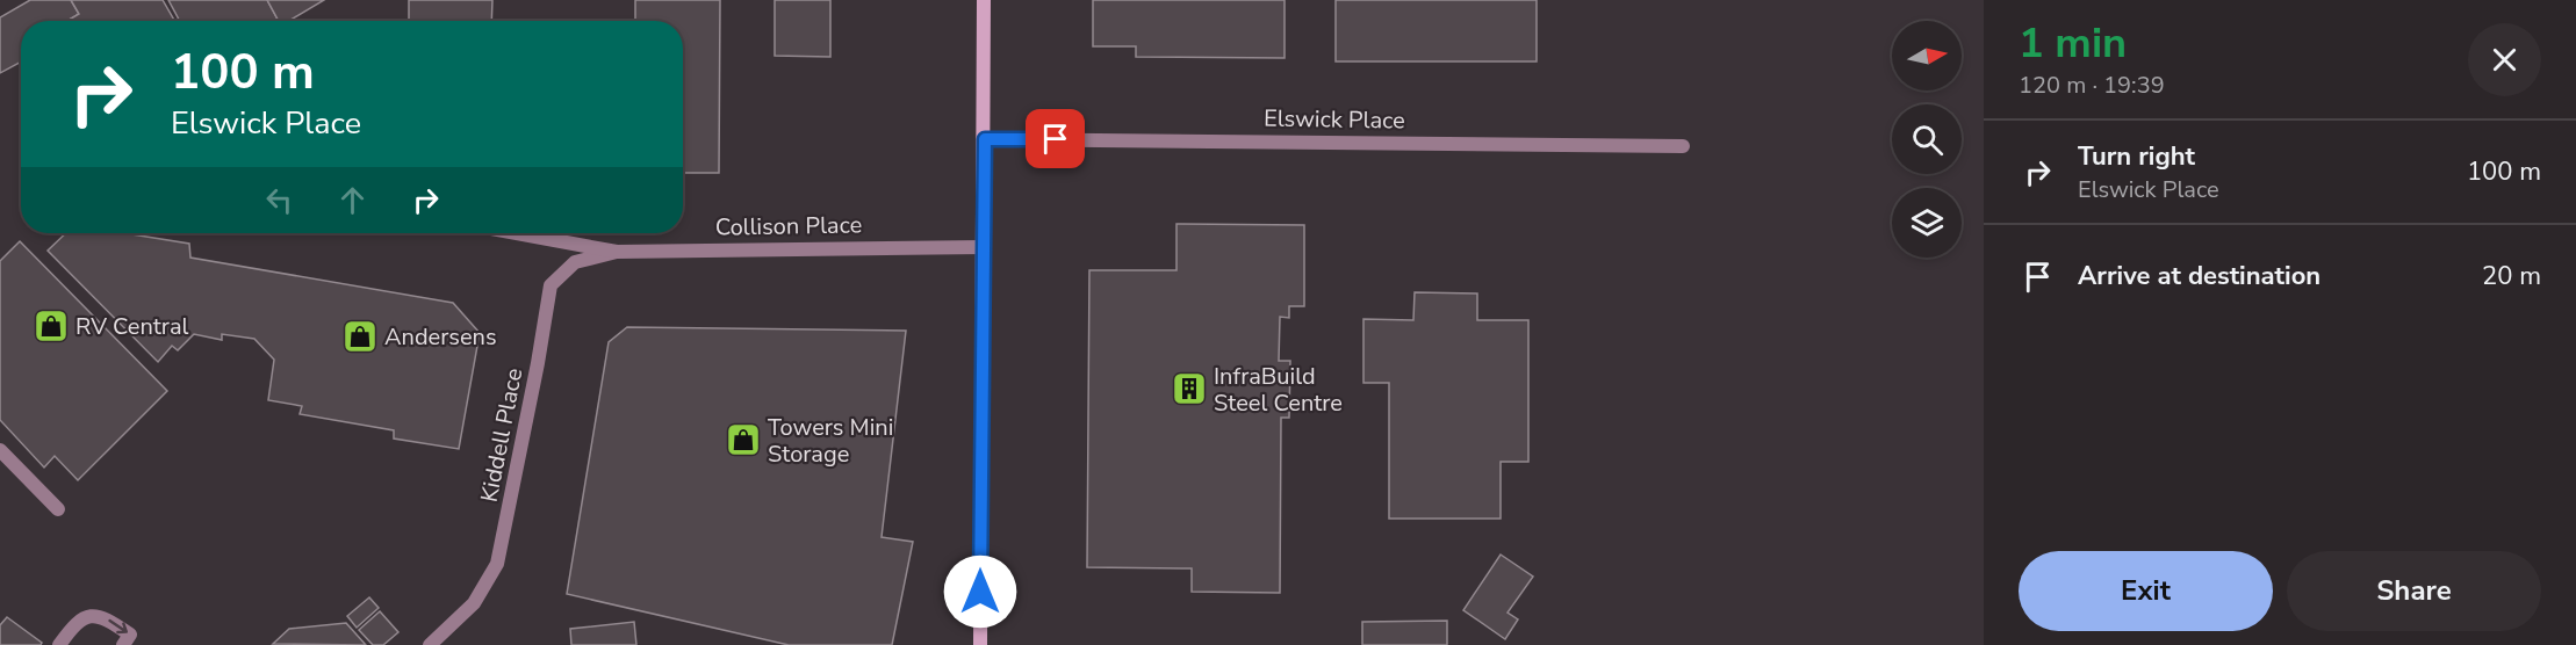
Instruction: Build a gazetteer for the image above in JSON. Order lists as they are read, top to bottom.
{
  "streets": {
    "street": ["Elswick Place", "Collison Place", "Kiddell Place"]
  },
  "crossings": [
    ["Collison Place", "Kiddell Place"]
  ],
  "places": {
    "shop": ["RV Central", "Andersens", "Towers Mini Storage"],
    "building": ["InfraBuild Steel Centre"]
  },
  "north": "right",
  "page": {
    "heading": ["1 min", "120 m · 19:39"],
    "turn": ["100 m", "Elswick Place"],
    "list": [
      {
        "name": "Turn right",
        "note": "Elswick Place",
        "value": "100 m"
      },
      {
        "name": "Arrive at destination",
        "value": "20 m"
      }
    ],
    "buttons": ["Exit", "Share"]
  }
}
